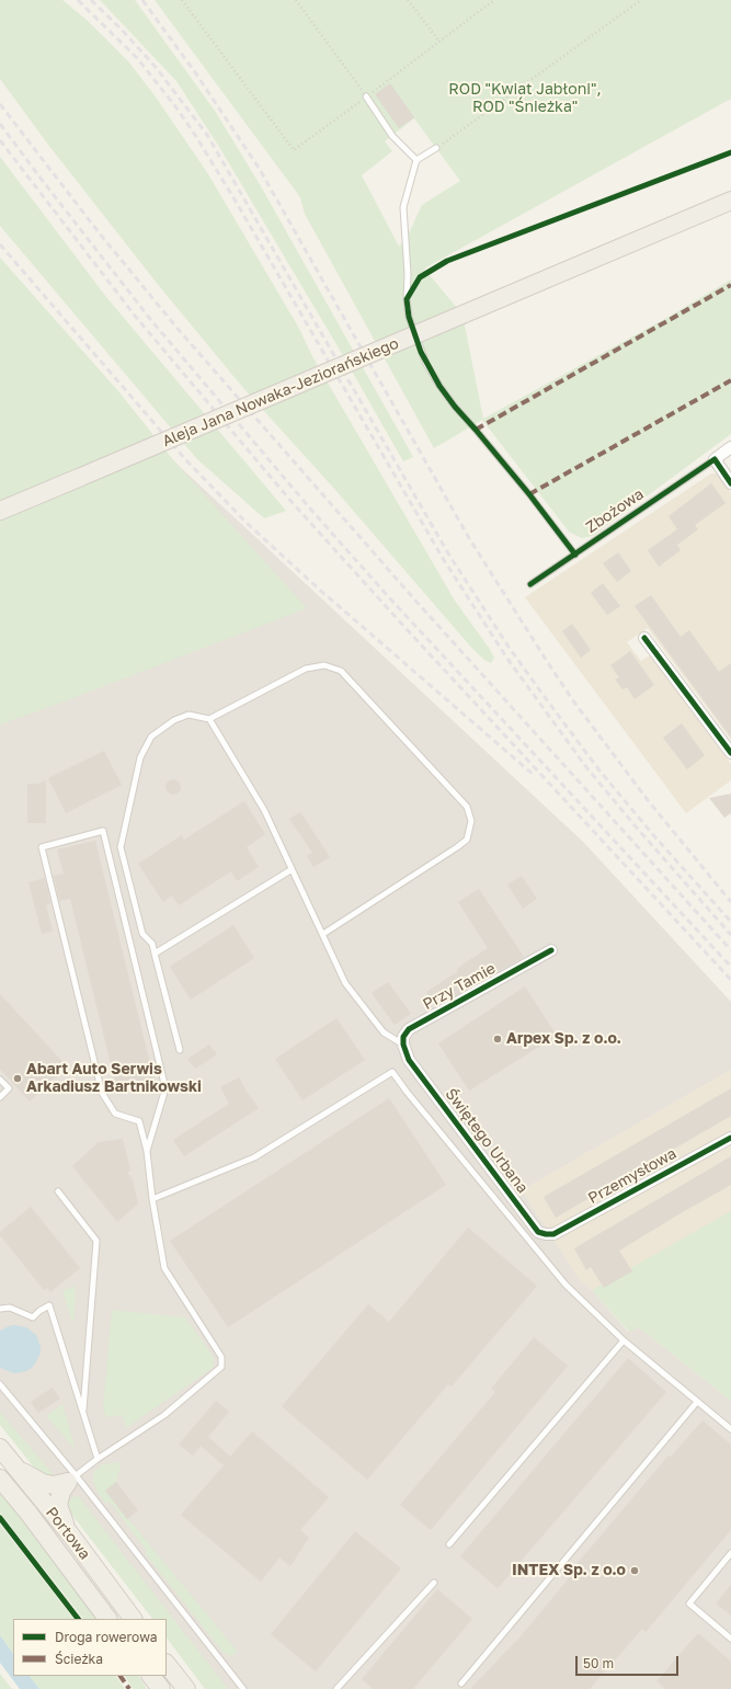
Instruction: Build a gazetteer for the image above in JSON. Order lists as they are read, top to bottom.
{
  "streets": {
    "main road": ["Aleja Jana Nowaka-Jeziorańskiego", "Portowa"],
    "street": [
      "Zbożowa",
      "Przy Tamie",
      "Świętego Urbana",
      "Przemysłowa"
    ]
  },
  "crossings": [
    ["Przy Tamie", "Świętego Urbana"],
    ["Świętego Urbana", "Przemysłowa"]
  ],
  "parks": ["ROD \"Kwiat Jabłoni\", ROD \"Śnieżka\""],
  "places": ["Arpex Sp. z o.o.", "Abart Auto Serwis Arkadiusz Bartnikowski", "INTEX Sp. z o.o"],
  "legend": ["Droga rowerowa", "Ścieżka"],
  "scale_bar": "50 m"
}
